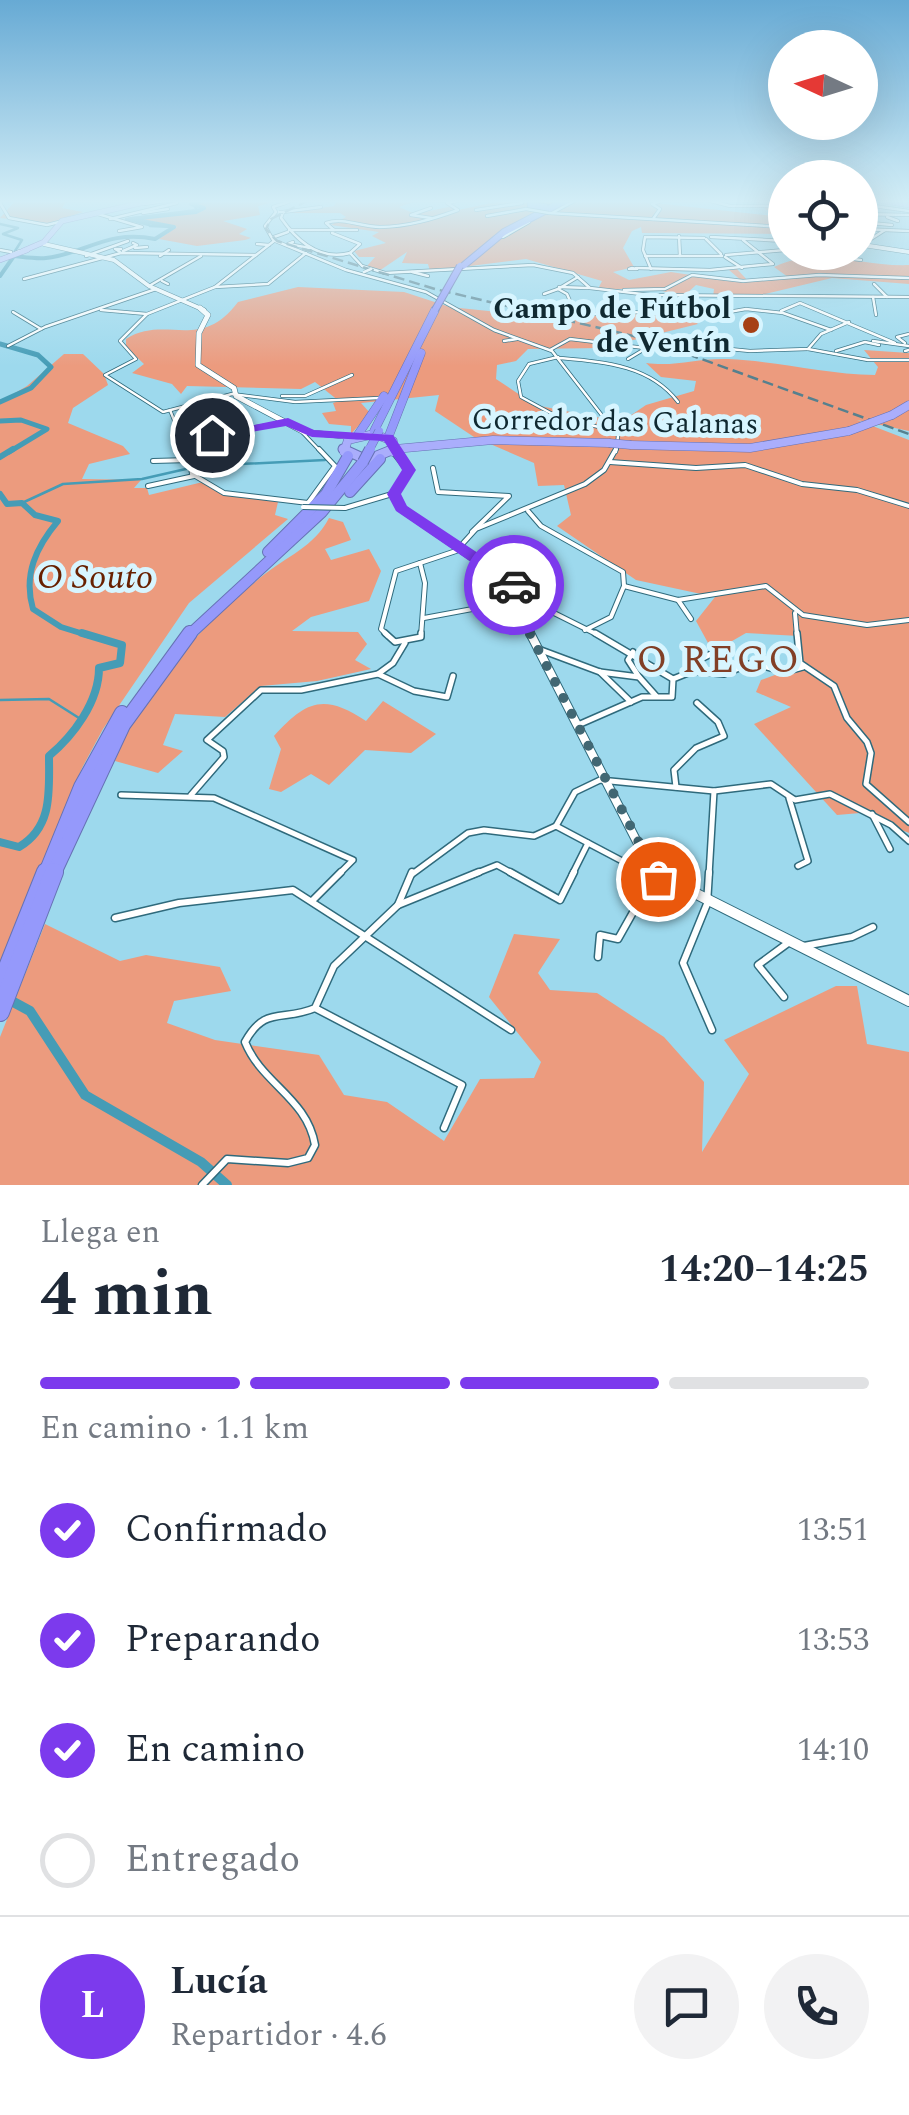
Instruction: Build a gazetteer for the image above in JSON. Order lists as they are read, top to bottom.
{
  "streets": {
    "highway": ["Corredor das Galanas"]
  },
  "districts": ["O REGO"],
  "parks": ["O Souto"],
  "places": ["Campo de Fútbol de Ventín"],
  "north": "left",
  "page": {
    "heading": ["4 min", "Llega en", "14:20–14:25"],
    "panel": ["Lucía", "Repartidor · 4.6"],
    "bar": "En camino · 1.1 km",
    "list": [
      ["Confirmado", "13:51"],
      ["Preparando", "13:53"],
      ["En camino", "14:10"],
      "Entregado"
    ],
    "round": "L"
  }
}
